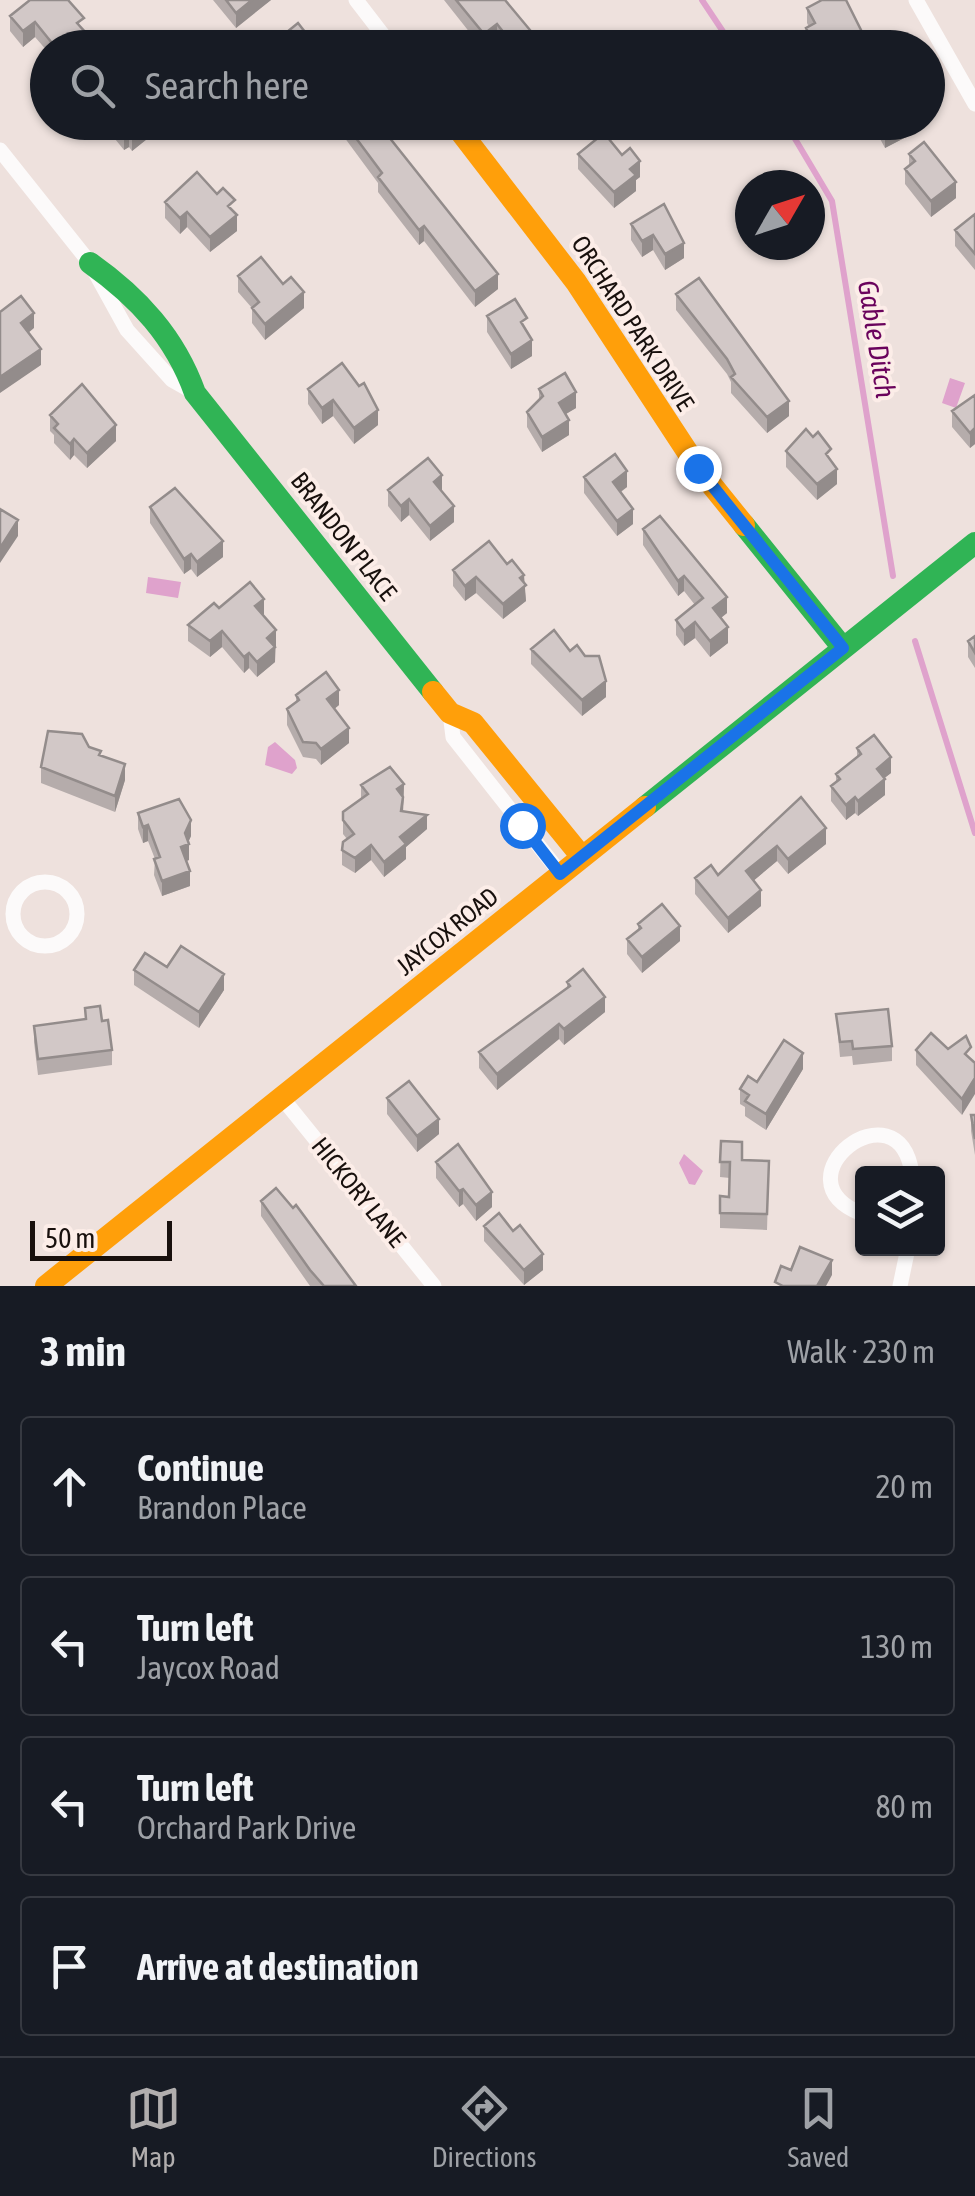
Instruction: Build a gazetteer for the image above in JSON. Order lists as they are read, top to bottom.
{
  "streets": {
    "street": [
      "ORCHARD PARK DRIVE",
      "BRANDON PLACE",
      "JAYCOX ROAD",
      "HICKORY LANE"
    ]
  },
  "crossings": [
    ["ORCHARD PARK DRIVE", "JAYCOX ROAD"],
    ["BRANDON PLACE", "JAYCOX ROAD"],
    ["JAYCOX ROAD", "HICKORY LANE"]
  ],
  "water": ["Gable Ditch"],
  "scale_bar": "50 m",
  "north": "top right",
  "page": {
    "search": "Search here",
    "scale": "50 m",
    "heading": ["3 min", "Walk · 230 m"],
    "list": [
      ["Continue", "Brandon Place", "20 m"],
      ["Turn left", "Jaycox Road", "130 m"],
      ["Turn left", "Orchard Park Drive", "80 m"],
      "Arrive at destination"
    ],
    "nav": ["Map", "Directions", "Saved"]
  }
}
